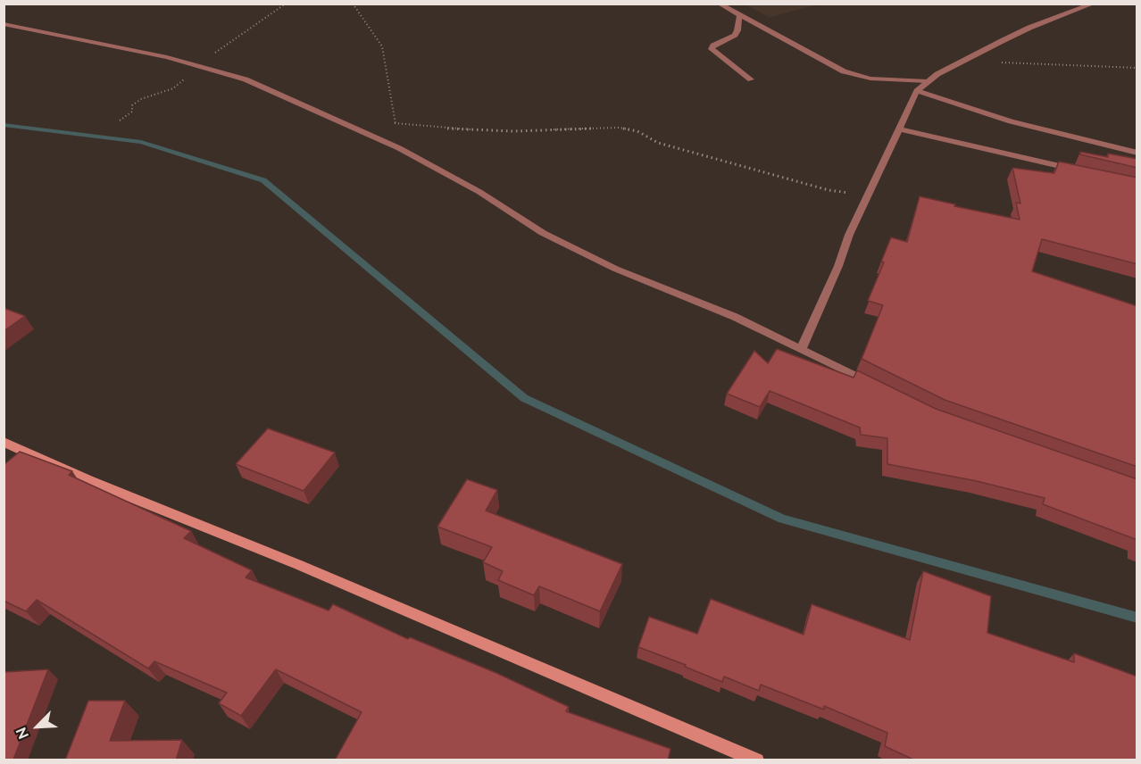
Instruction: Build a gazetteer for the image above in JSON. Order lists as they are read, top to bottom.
{
  "north": "bottom left"
}
